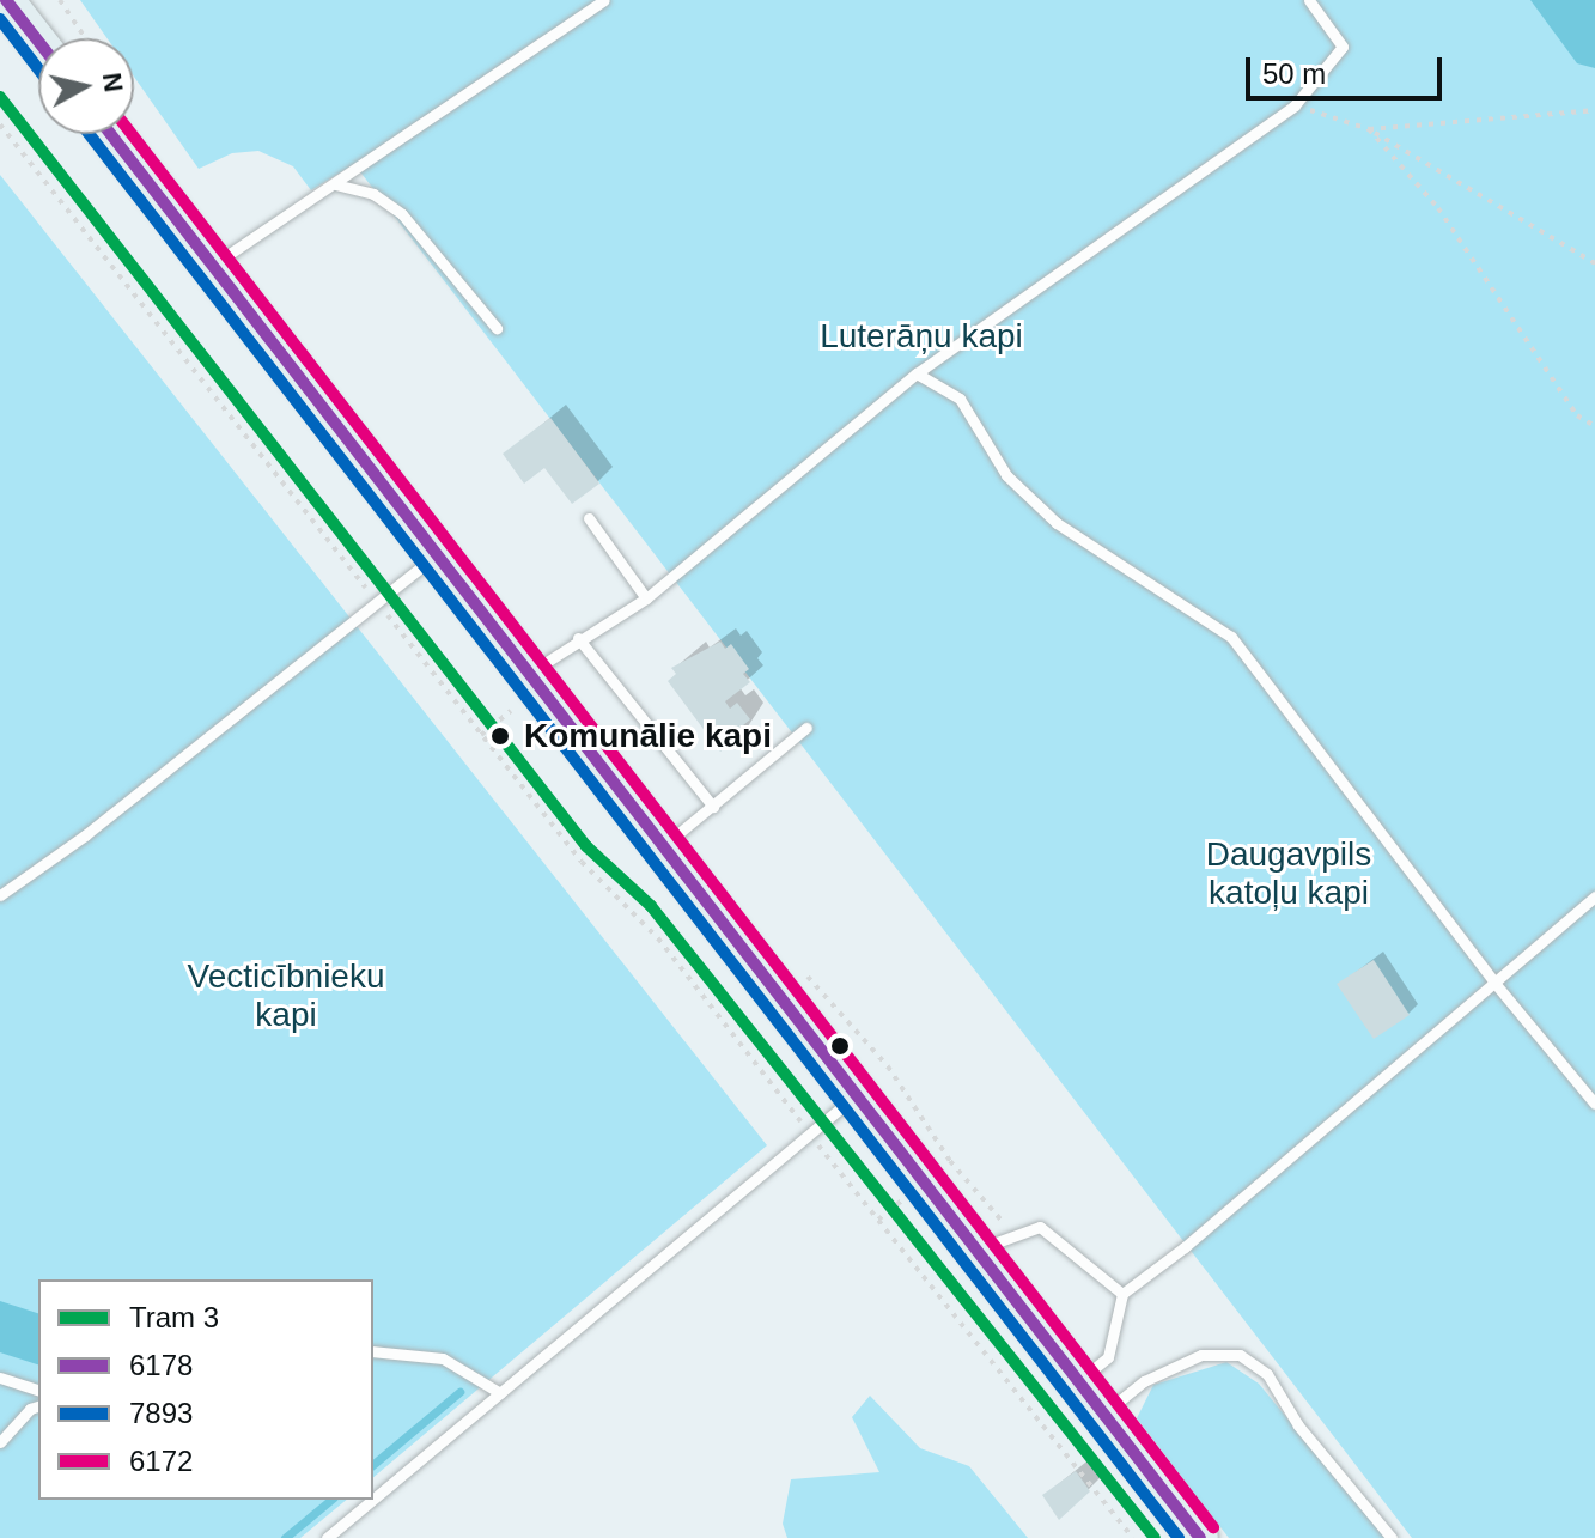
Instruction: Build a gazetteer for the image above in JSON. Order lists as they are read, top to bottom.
{
  "parks": ["Luterāņu kapi", "Daugavpils katoļu kapi", "Vecticībnieku kapi"],
  "places": ["Komunālie kapi"],
  "lines": [
    "transit line 6178",
    "transit line 7893",
    "tram line 3",
    "transit line 6172"
  ],
  "legend": [
    "Tram 3",
    "6178",
    "7893",
    "6172"
  ],
  "scale_bar": "50 m",
  "north": "right"
}
